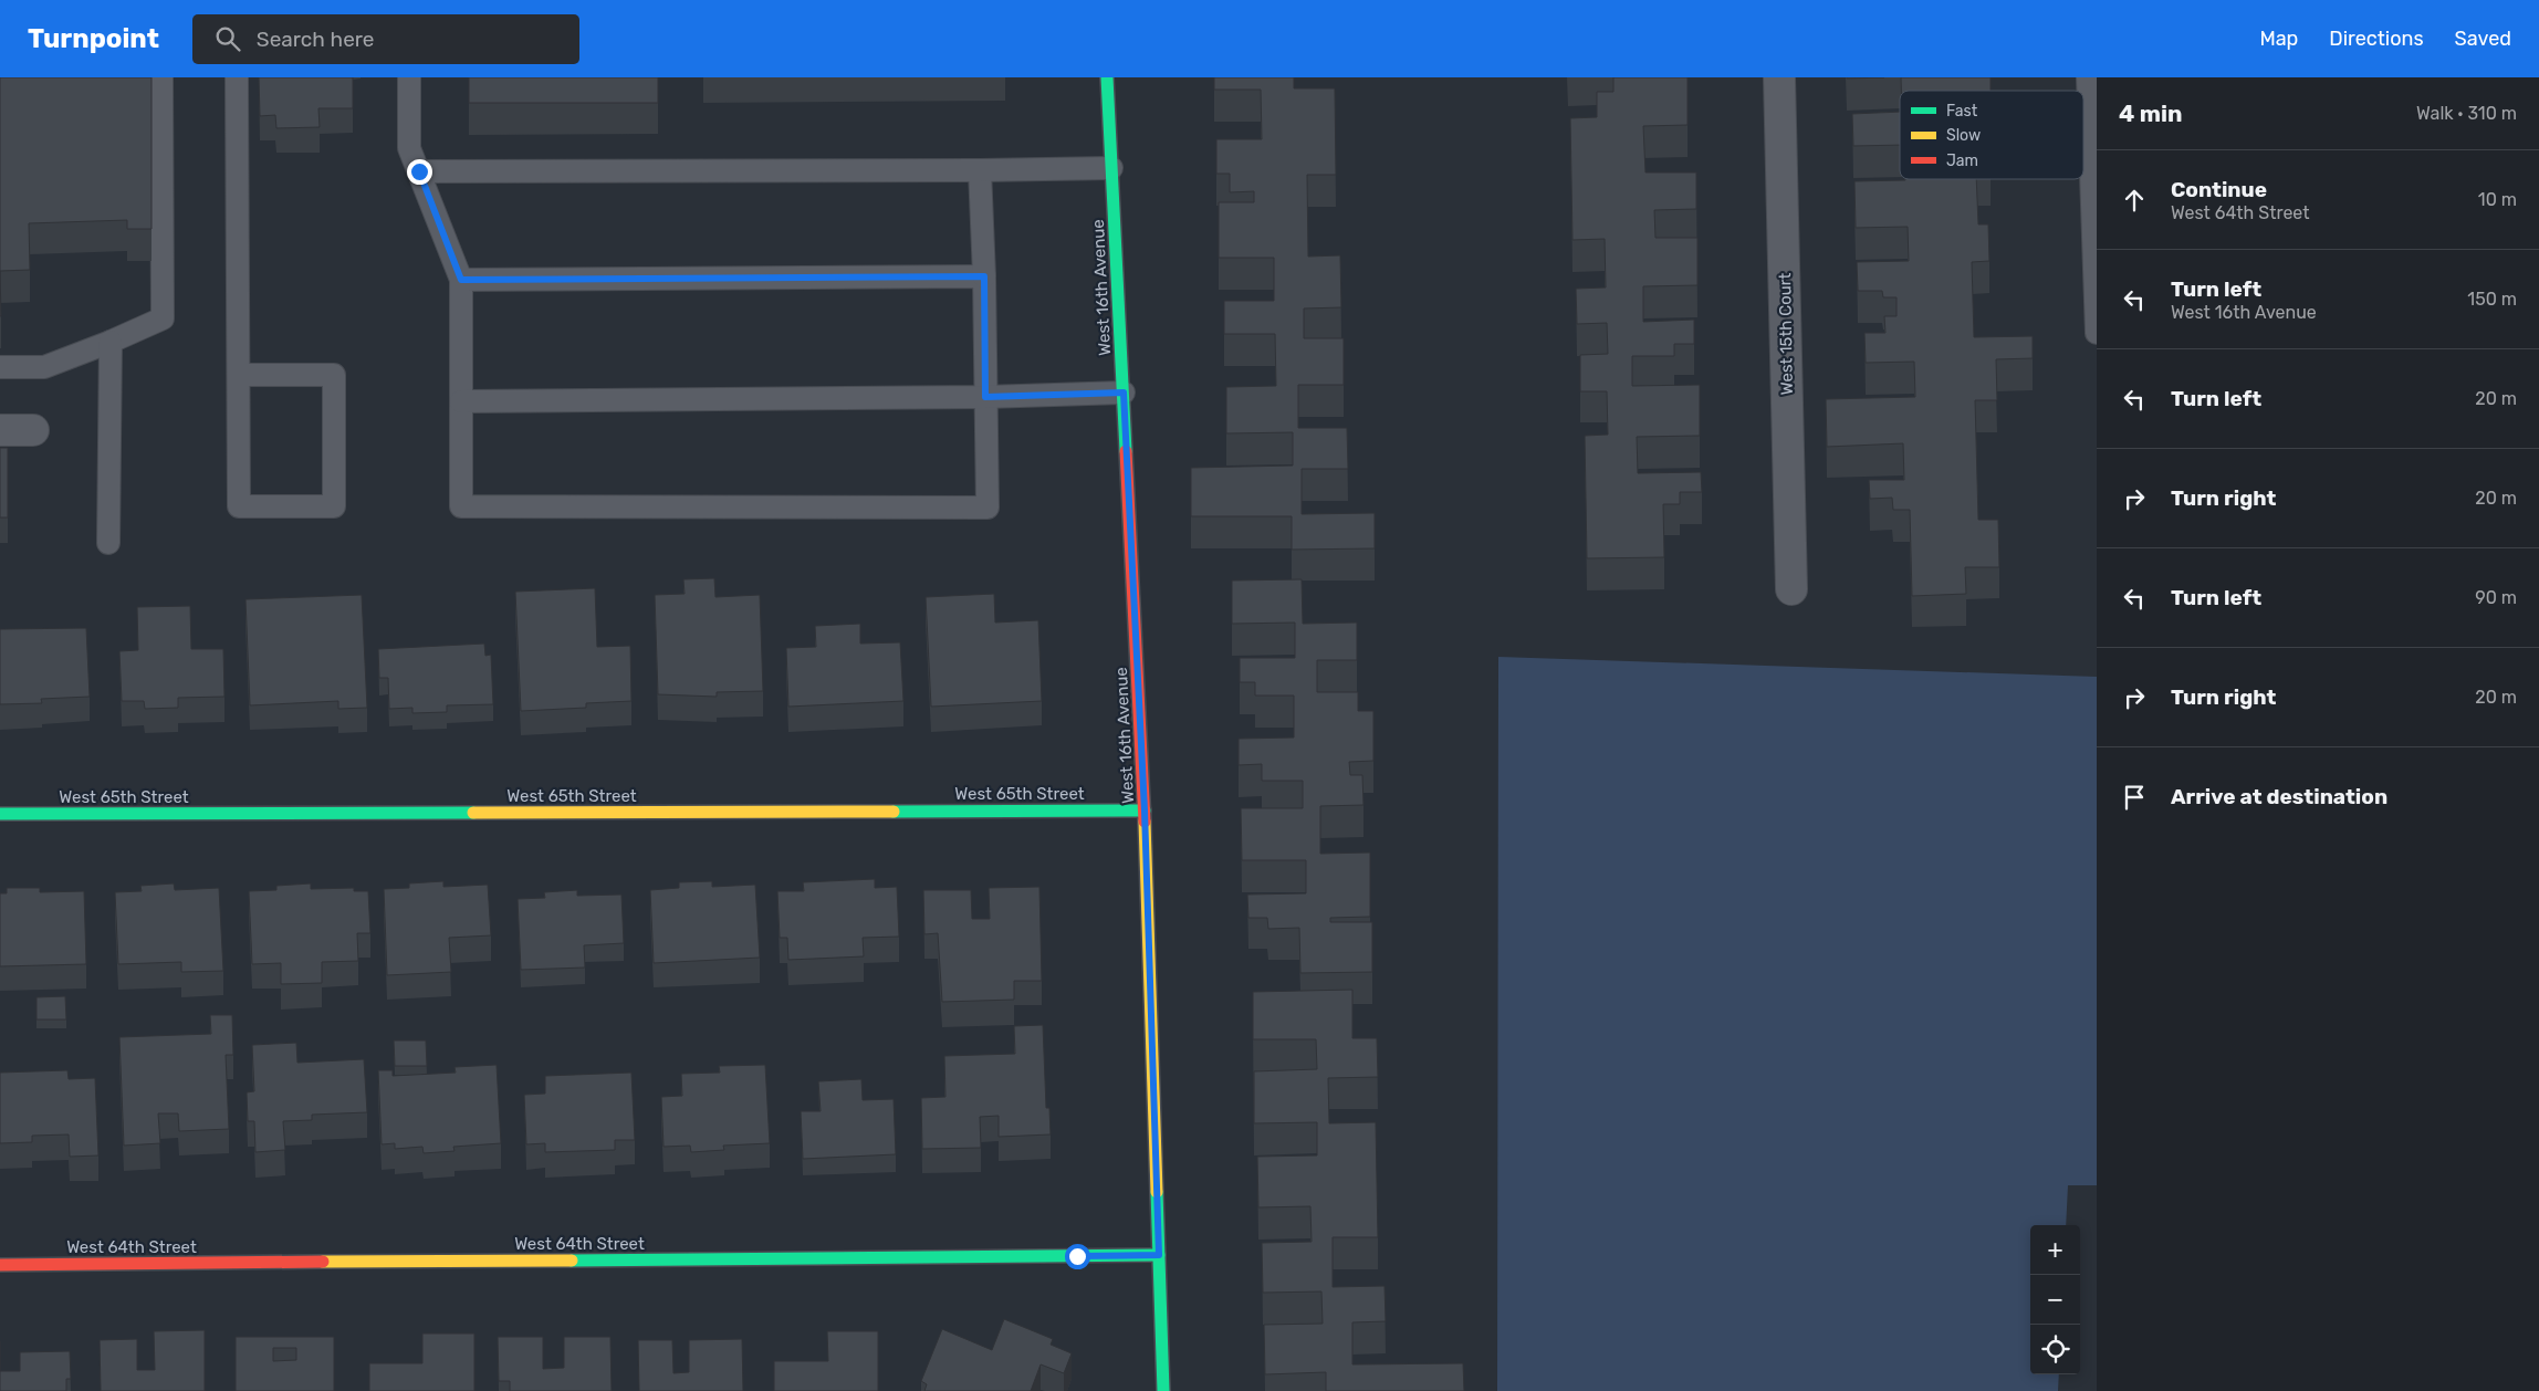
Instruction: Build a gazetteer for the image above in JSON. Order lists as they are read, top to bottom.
{
  "streets": {
    "street": [
      "West 16th Avenue",
      "West 15th Court",
      "West 65th Street",
      "West 64th Street"
    ]
  },
  "crossings": [
    ["West 16th Avenue", "West 65th Street"],
    ["West 16th Avenue", "West 64th Street"]
  ],
  "legend": ["Fast", "Slow", "Jam"],
  "page": {
    "header": "Turnpoint",
    "search": "Search here",
    "nav": ["Map", "Directions", "Saved"],
    "heading": ["4 min", "Walk · 310 m"],
    "list": [
      ["Continue", "West 64th Street", "10 m"],
      ["Turn left", "West 16th Avenue", "150 m"],
      ["Turn left", "20 m"],
      ["Turn right", "20 m"],
      ["Turn left", "90 m"],
      ["Turn right", "20 m"],
      "Arrive at destination"
    ],
    "map_buttons": ["+", "−"]
  }
}
